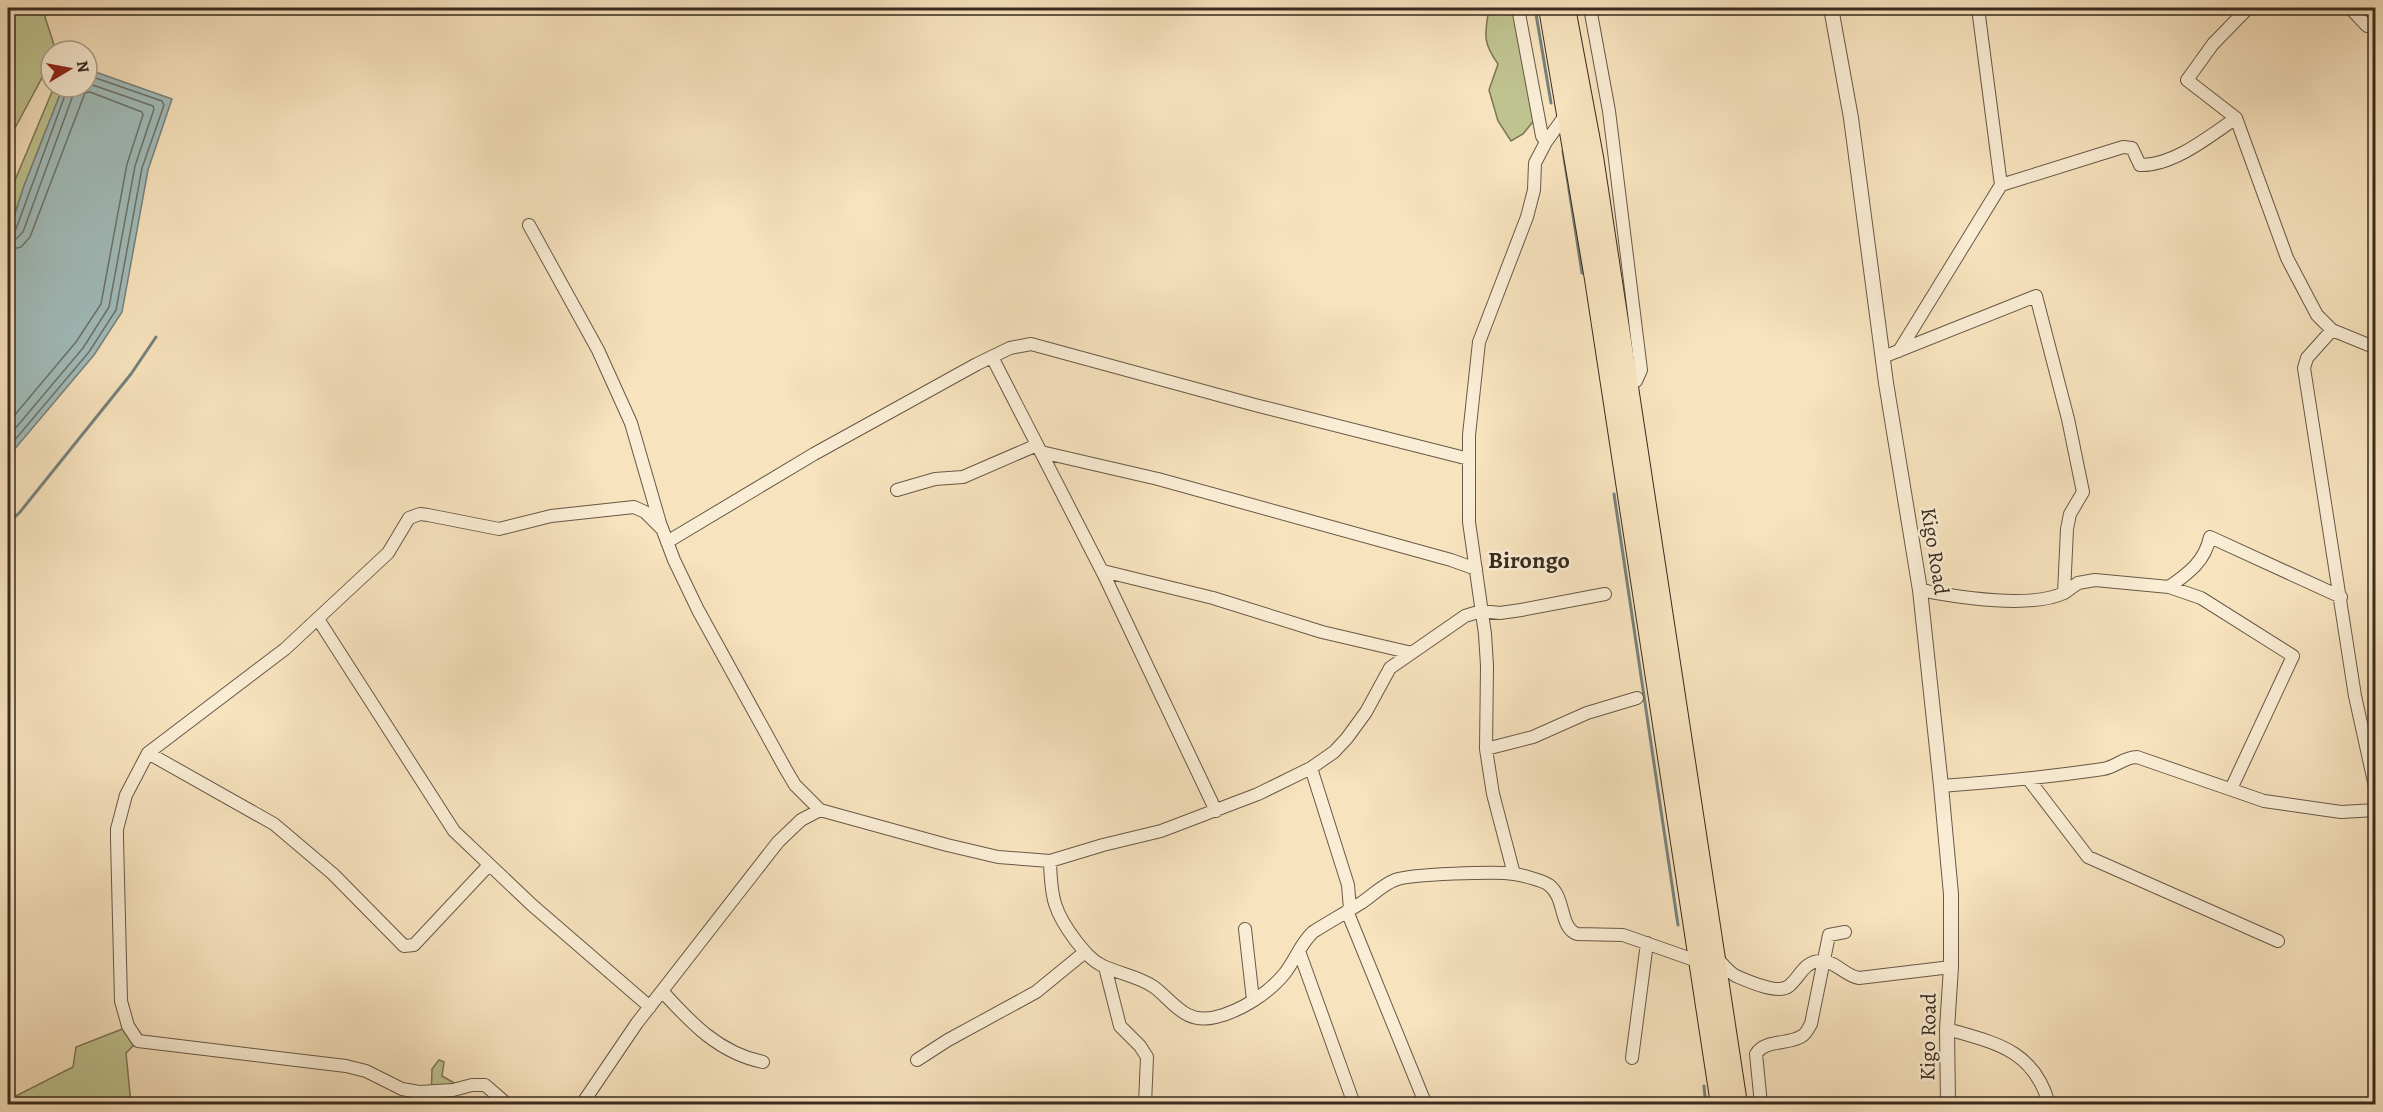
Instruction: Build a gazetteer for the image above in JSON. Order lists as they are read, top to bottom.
{
  "streets": {
    "street": ["Kigo Road"]
  },
  "districts": ["Birongo"],
  "north": "right"
}
